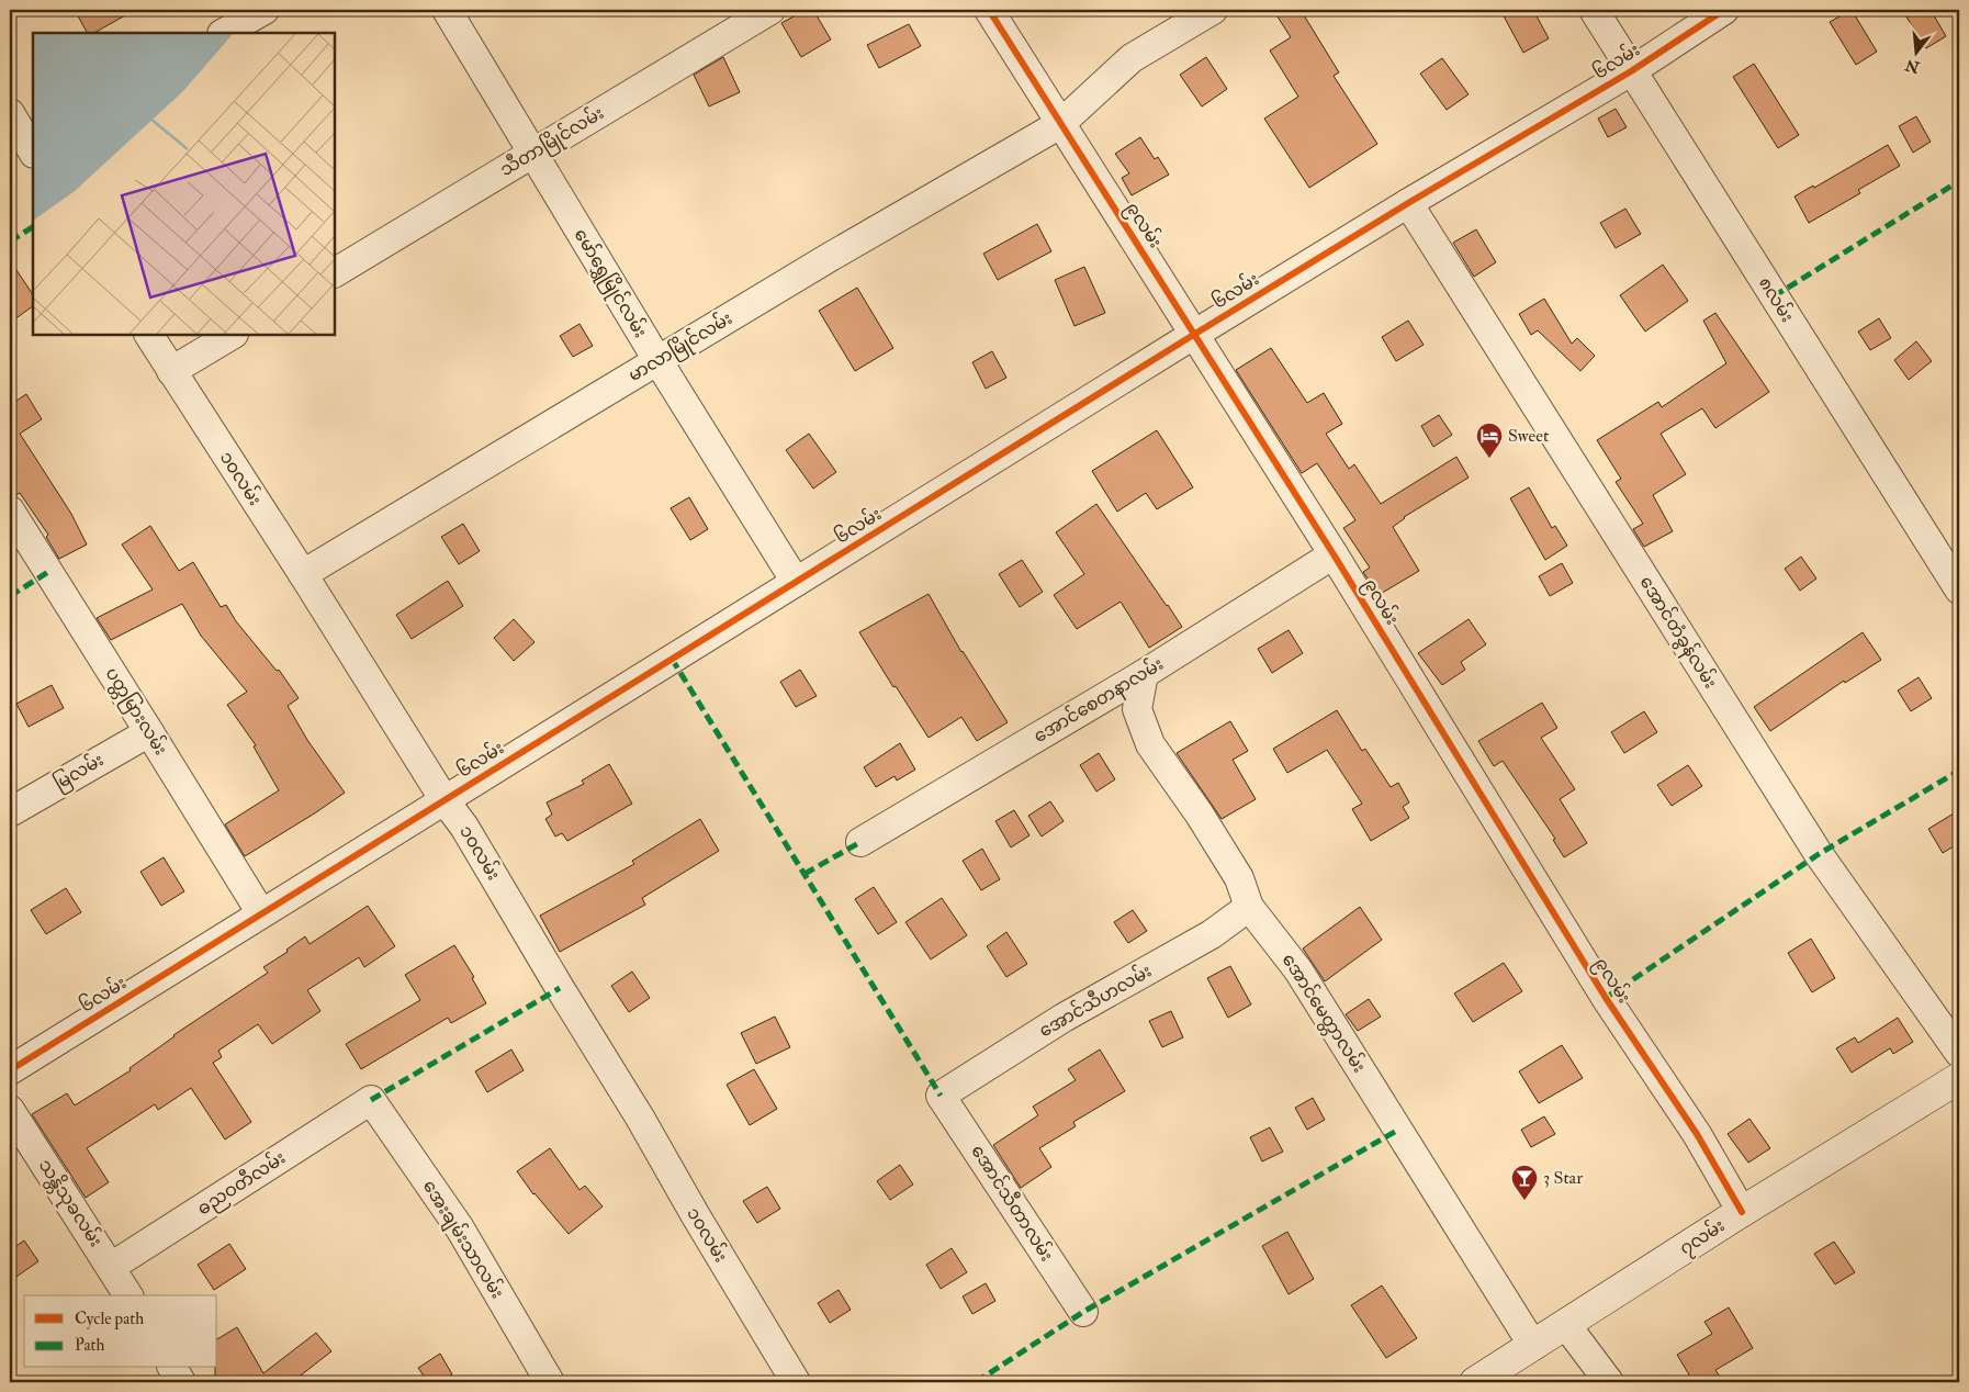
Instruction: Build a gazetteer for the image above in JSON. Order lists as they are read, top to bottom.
{
  "streets": {
    "street": [
      "၆လမ်း",
      "သီတာမြိုင်လမ်း",
      "၉လမ်း",
      "မော်ရွှေမြိုင်လမ်း",
      "၈လမ်း",
      "မာလာမြိုင်လမ်း",
      "၁၀လမ်း",
      "အောင်တံခွန်လမ်း",
      "အောင်စေတနာလမ်း",
      "ပတ္တမြားလမ်း",
      "မြလမ်း",
      "အောင်သီဟလမ်း",
      "အောင်မေတ္တာလမ်း",
      "ဓညဝတီလမ်း",
      "သန္တိသုခလမ်း",
      "အောင်သီတာလမ်း",
      "၇လမ်း",
      "အေးချမ်းသာလမ်း"
    ]
  },
  "crossings": [
    ["၆လမ်း", "၉လမ်း"],
    ["၆လမ်း", "မော်ရွှေမြိုင်လမ်း"],
    ["၆လမ်း", "၈လမ်း"],
    ["၆လမ်း", "၁၀လမ်း"],
    ["၆လမ်း", "အောင်တံခွန်လမ်း"],
    ["၆လမ်း", "ပတ္တမြားလမ်း"],
    ["သီတာမြိုင်လမ်း", "မော်ရွှေမြိုင်လမ်း"],
    ["၉လမ်း", "မာလာမြိုင်လမ်း"],
    ["၉လမ်း", "အောင်စေတနာလမ်း"],
    ["၉လမ်း", "၇လမ်း"],
    ["မော်ရွှေမြိုင်လမ်း", "မာလာမြိုင်လမ်း"],
    ["မာလာမြိုင်လမ်း", "၁၀လမ်း"],
    ["အောင်စေတနာလမ်း", "အောင်မေတ္တာလမ်း"],
    ["ပတ္တမြားလမ်း", "မြလမ်း"],
    ["အောင်သီဟလမ်း", "အောင်မေတ္တာလမ်း"],
    ["အောင်သီဟလမ်း", "အောင်သီတာလမ်း"],
    ["အောင်မေတ္တာလမ်း", "၇လမ်း"],
    ["ဓညဝတီလမ်း", "သန္တိသုခလမ်း"],
    ["ဓညဝတီလမ်း", "အေးချမ်းသာလမ်း"]
  ],
  "places": {
    "hotel": ["Sweet"],
    "bar": ["3 Star"]
  },
  "legend": ["Cycle path", "Path"],
  "north": "bottom"
}
